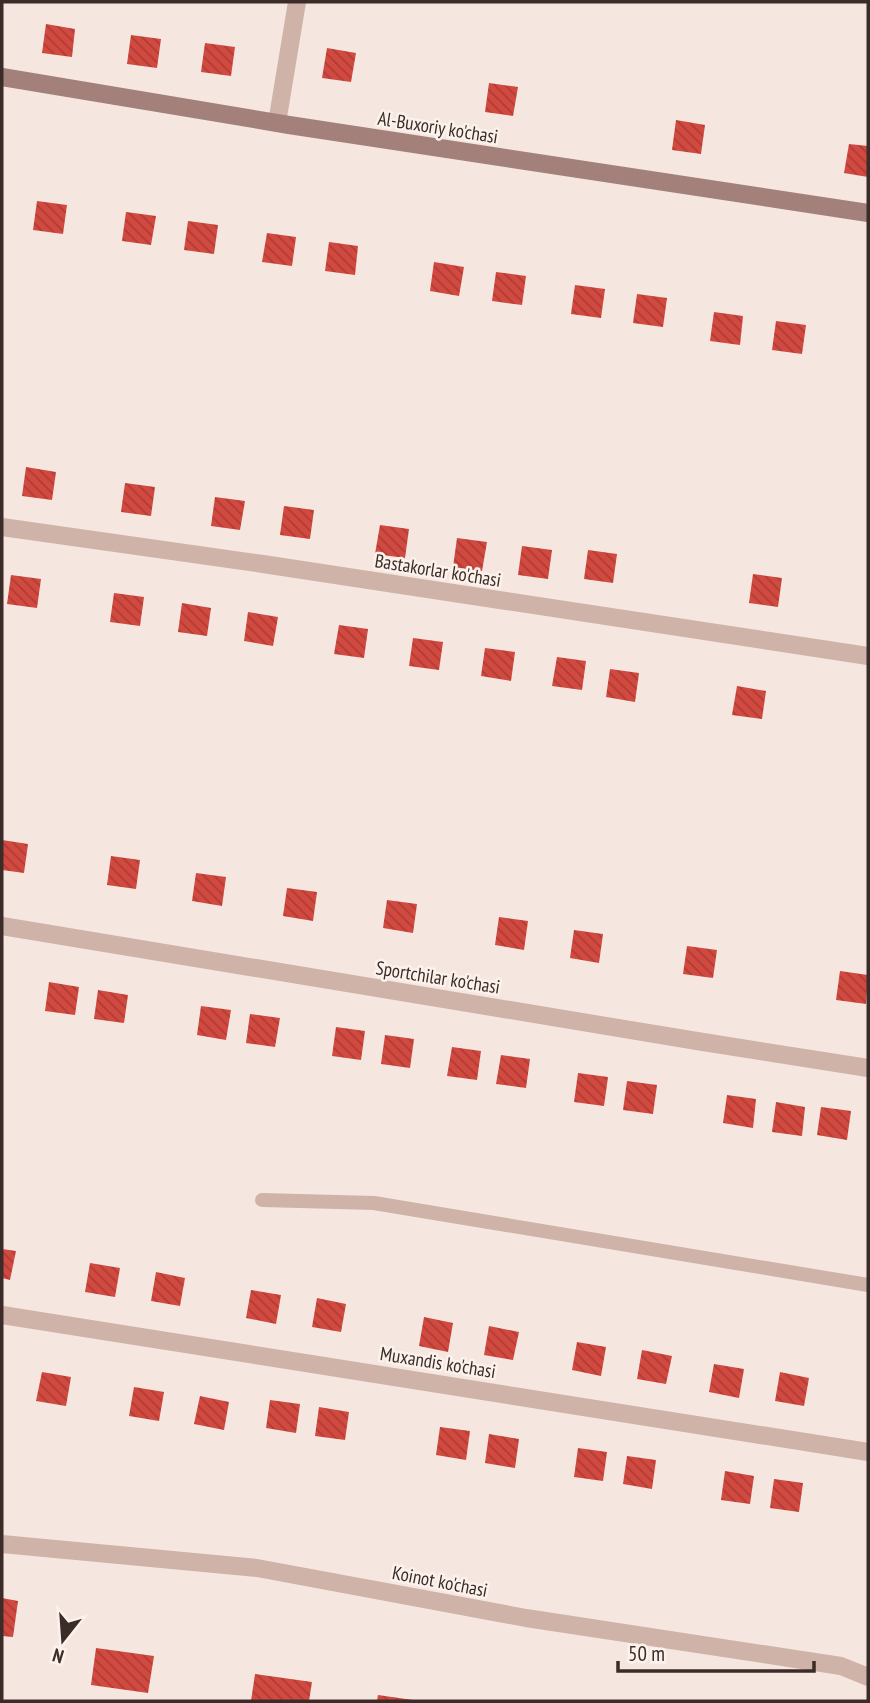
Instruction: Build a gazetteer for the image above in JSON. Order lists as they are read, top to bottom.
{
  "streets": {
    "street": [
      "Al-Buxoriy ko'chasi",
      "Bastakorlar ko'chasi",
      "Sportchilar ko'chasi",
      "Muxandis ko'chasi",
      "Koinot ko'chasi"
    ]
  },
  "scale_bar": "50 m",
  "north": "bottom"
}
